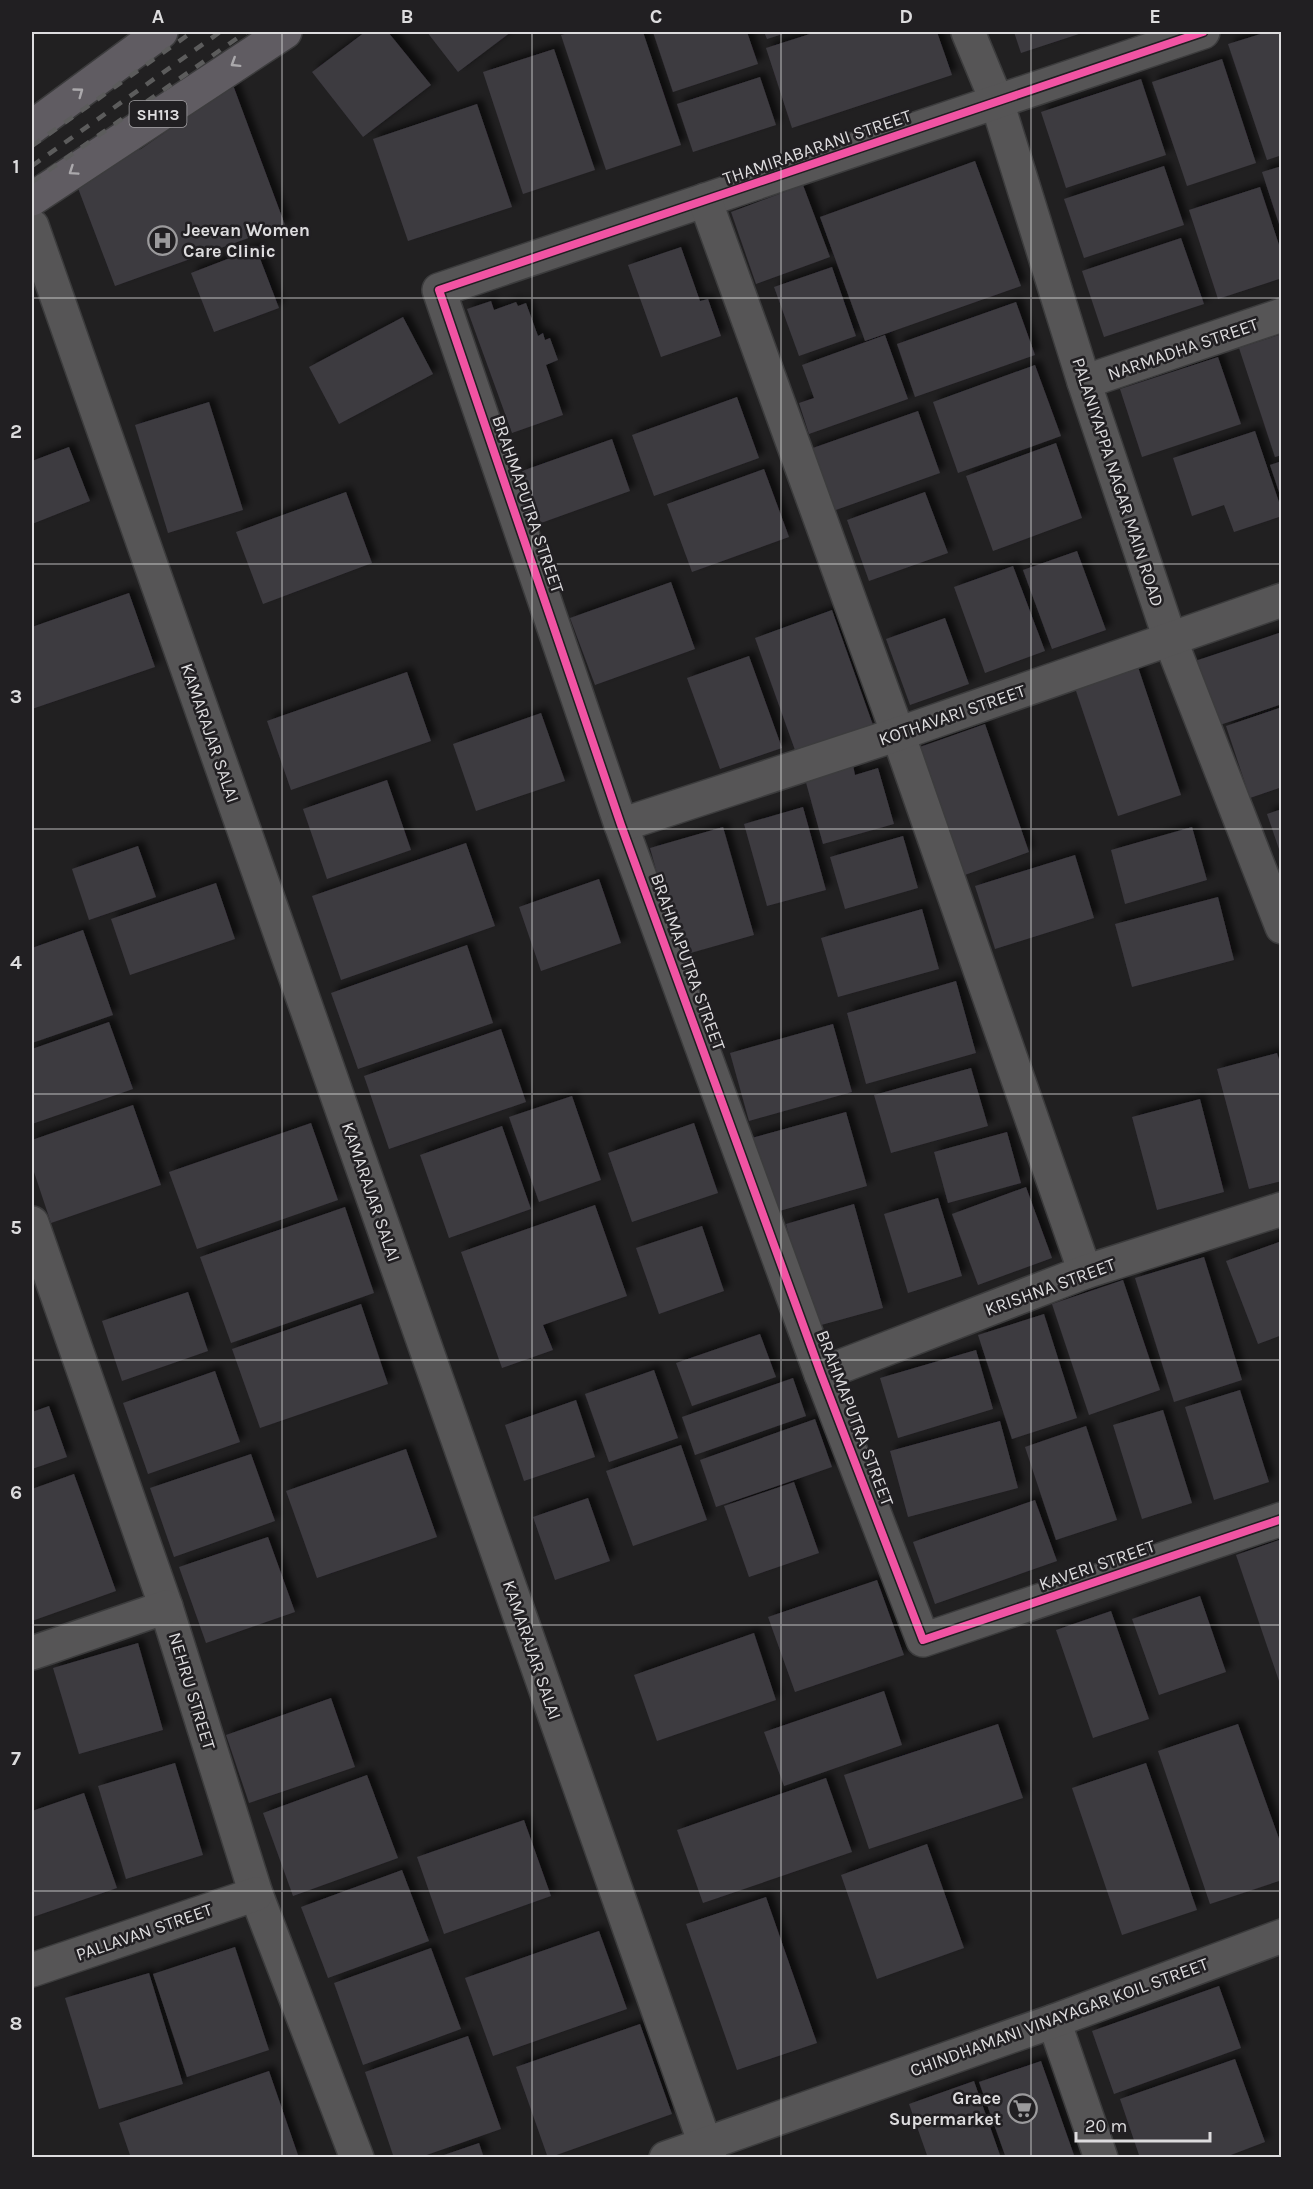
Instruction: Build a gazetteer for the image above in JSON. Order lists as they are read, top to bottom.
{
  "streets": {
    "main road": ["SH113"],
    "street": [
      "THAMIRABARANI STREET",
      "NARMADHA STREET",
      "PALANIYAPPA NAGAR MAIN ROAD",
      "BRAHMAPUTRA STREET",
      "KOTHAVARI STREET",
      "KAMARAJAR SALAI",
      "KRISHNA STREET",
      "KAVERI STREET",
      "NEHRU STREET",
      "PALLAVAN STREET",
      "CHINDHAMANI VINAYAGAR KOIL STREET"
    ]
  },
  "crossings": [
    ["THAMIRABARANI STREET", "PALANIYAPPA NAGAR MAIN ROAD"],
    ["THAMIRABARANI STREET", "BRAHMAPUTRA STREET"],
    ["NARMADHA STREET", "PALANIYAPPA NAGAR MAIN ROAD"],
    ["PALANIYAPPA NAGAR MAIN ROAD", "KOTHAVARI STREET"],
    ["BRAHMAPUTRA STREET", "KOTHAVARI STREET"],
    ["BRAHMAPUTRA STREET", "KRISHNA STREET"],
    ["BRAHMAPUTRA STREET", "KAVERI STREET"],
    ["KAMARAJAR SALAI", "CHINDHAMANI VINAYAGAR KOIL STREET"],
    ["NEHRU STREET", "PALLAVAN STREET"]
  ],
  "places": {
    "hospital": ["Jeevan Women Care Clinic"],
    "supermarket": ["Grace Supermarket"]
  },
  "scale_bar": "20 m",
  "grid": {
    "columns": [
      "A",
      "B",
      "C",
      "D",
      "E"
    ],
    "rows": [
      "1",
      "2",
      "3",
      "4",
      "5",
      "6",
      "7",
      "8"
    ]
  }
}
